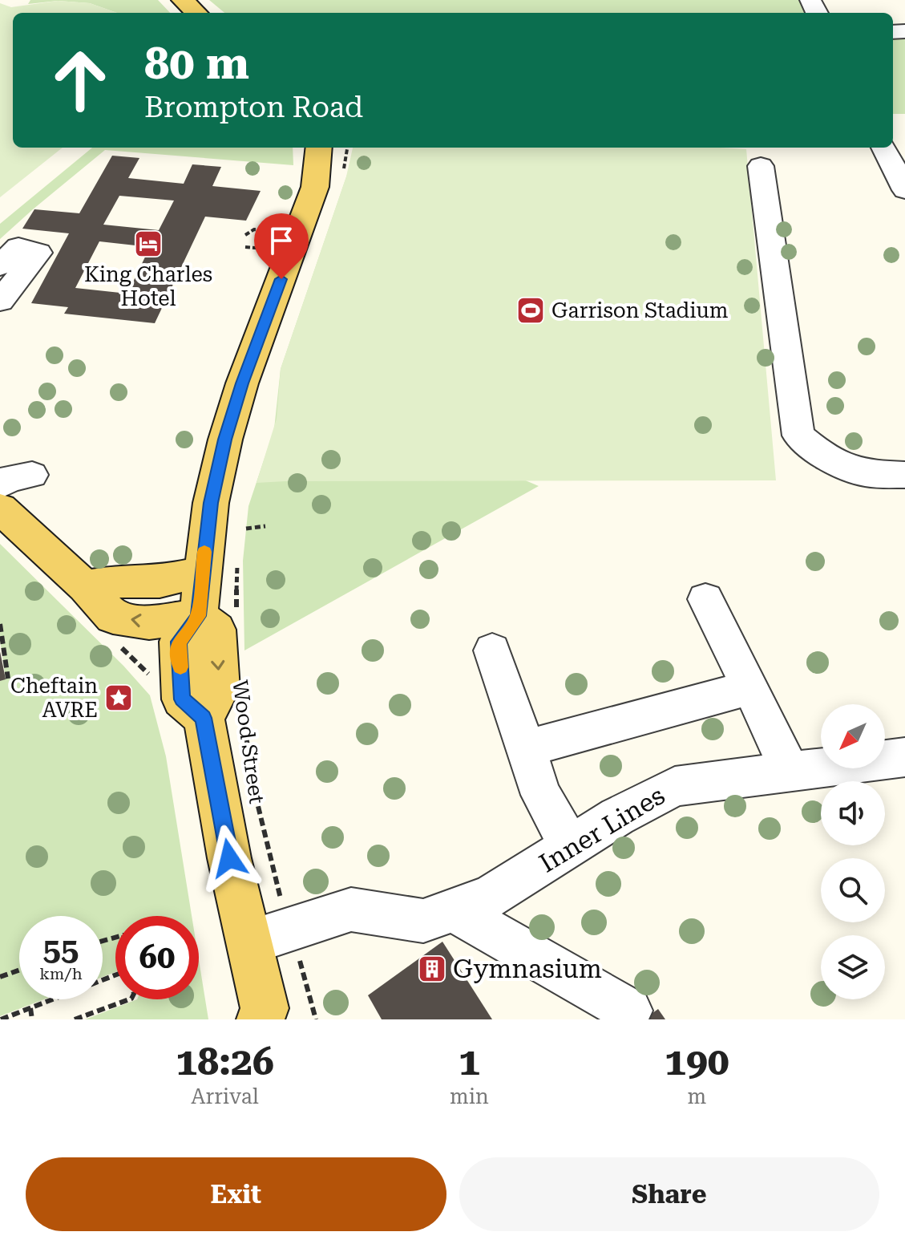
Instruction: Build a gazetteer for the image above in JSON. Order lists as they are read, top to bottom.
{
  "streets": {
    "main road": ["Wood Street"],
    "street": ["Inner Lines"]
  },
  "places": {
    "hotel": ["King Charles Hotel"],
    "sports": ["Garrison Stadium"],
    "place": ["Cheftain AVRE"],
    "building": ["Gymnasium"]
  },
  "north": "bottom left",
  "page": {
    "turn": ["80 m", "Brompton Road"],
    "speed": "55 km/h",
    "limit": "60",
    "eta": [
      "18:26",
      "Arrival",
      "1",
      "min",
      "190",
      "m"
    ],
    "buttons": ["Exit", "Share"]
  }
}
